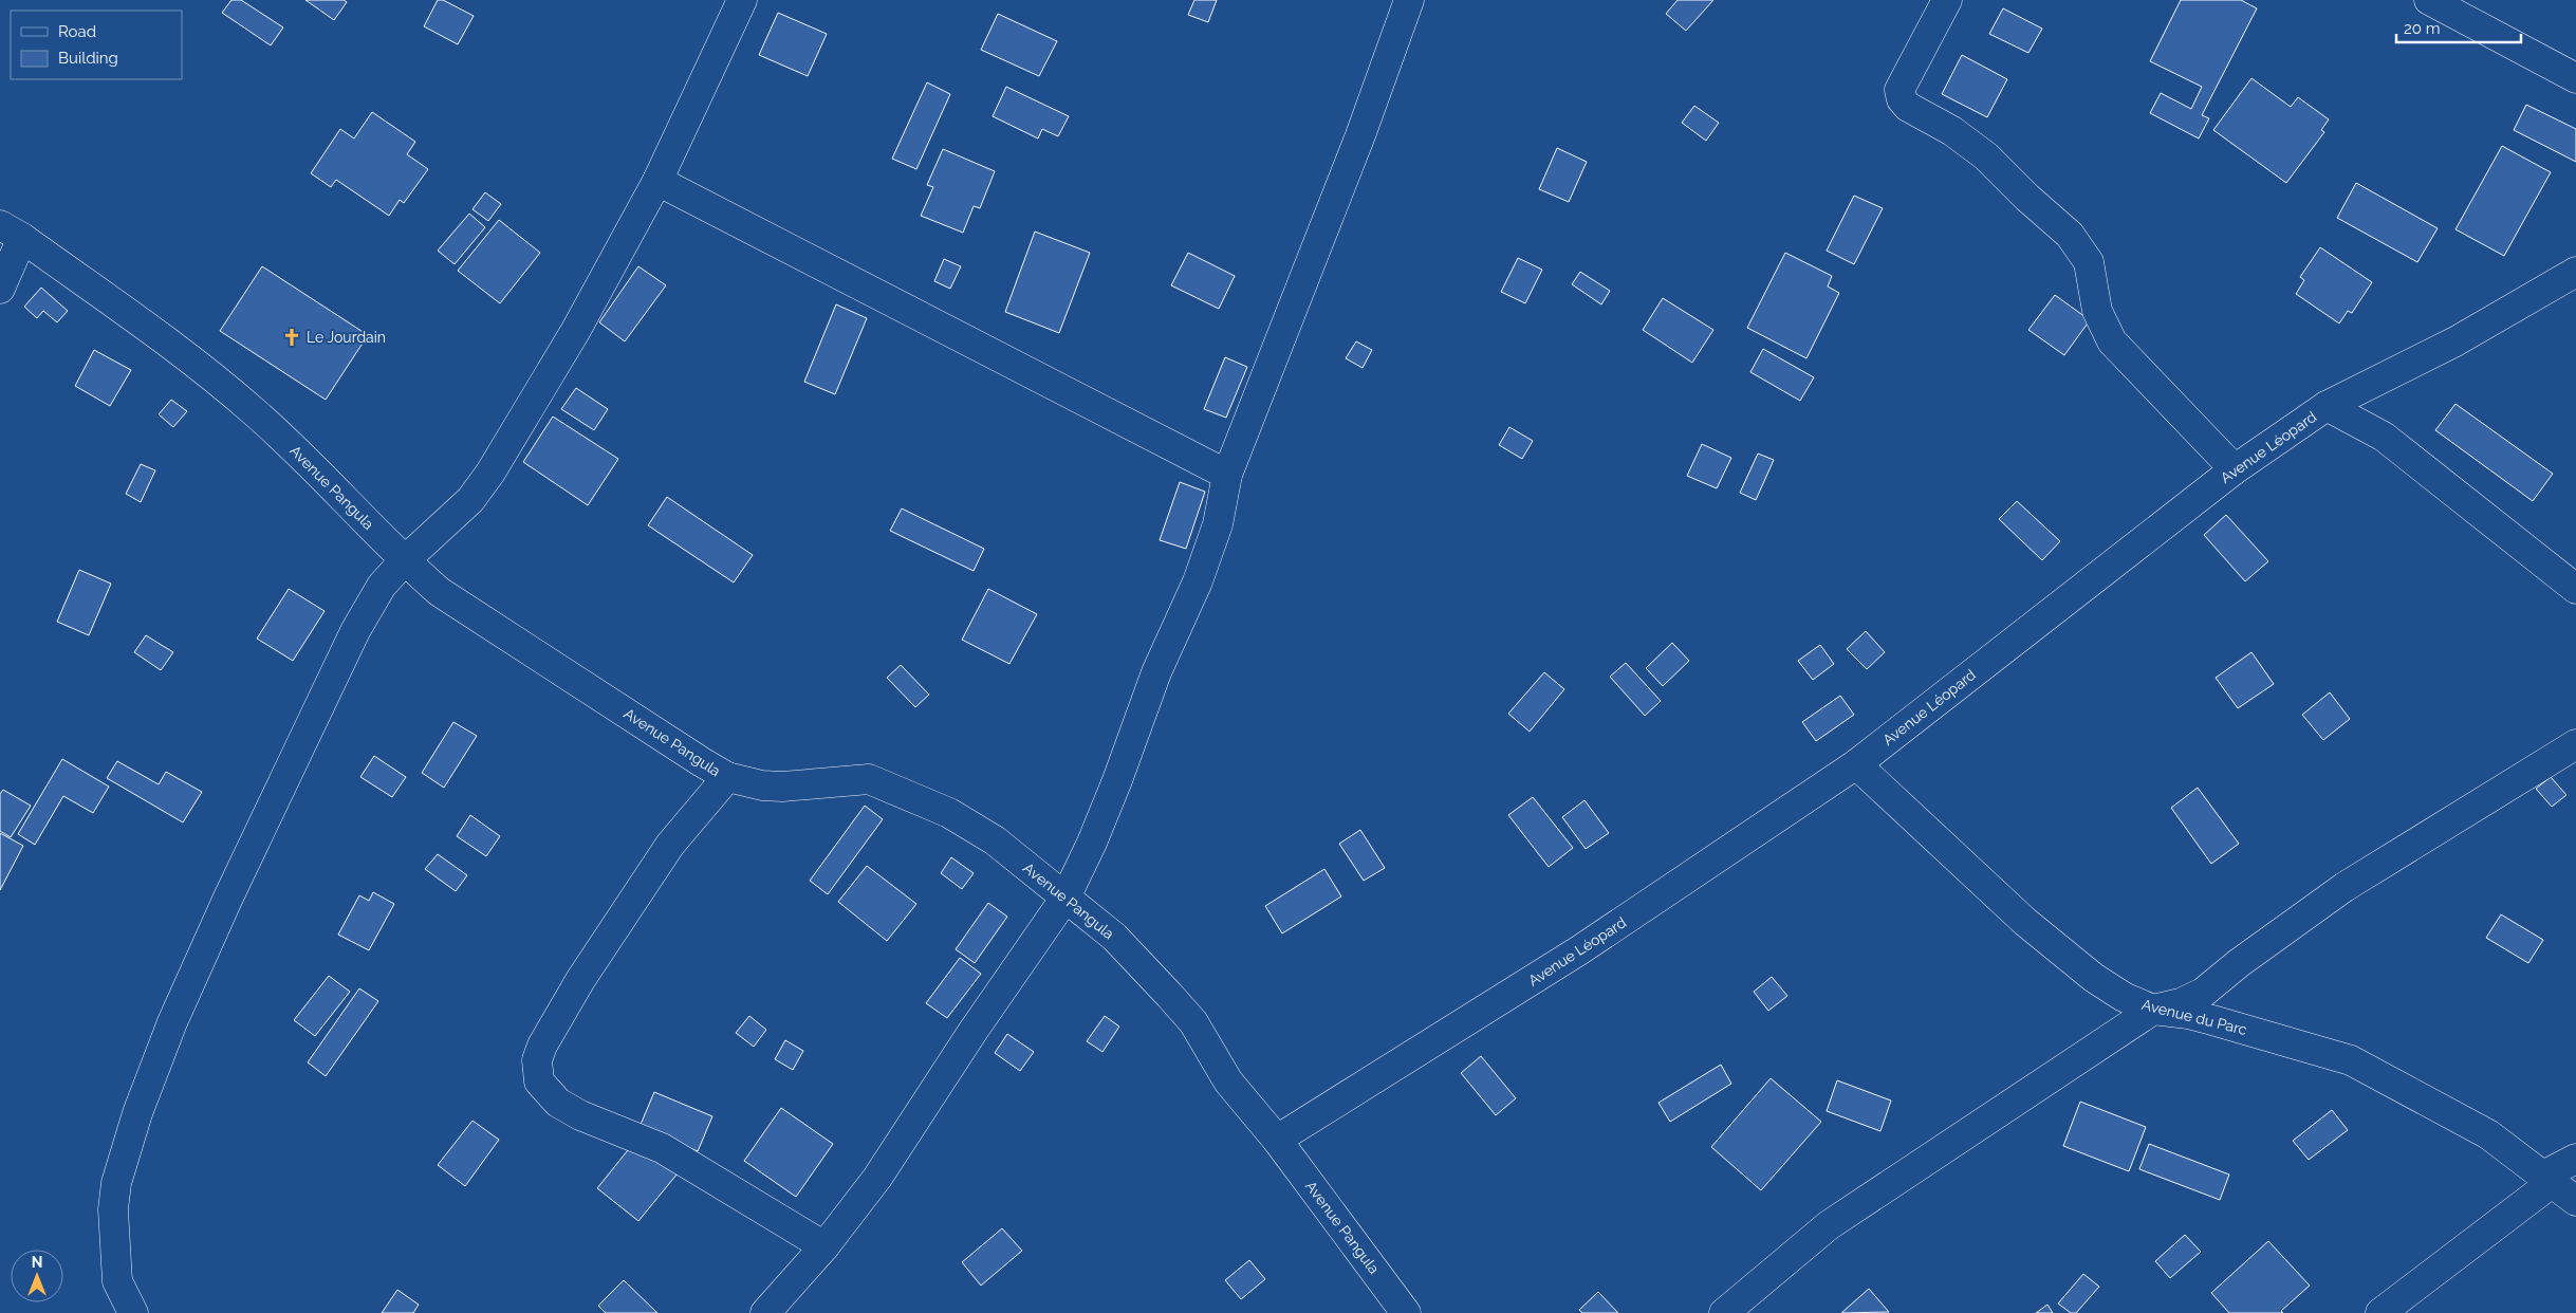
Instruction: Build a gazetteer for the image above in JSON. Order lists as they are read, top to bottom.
{
  "streets": {
    "street": ["Avenue Léopard", "Avenue Pangula", "Avenue du Parc"]
  },
  "crossings": [
    ["Avenue Léopard", "Avenue Pangula"],
    ["Avenue Léopard", "Avenue du Parc"]
  ],
  "places": {
    "church": ["Le Jourdain"]
  },
  "legend": ["Road", "Building"],
  "scale_bar": "20 m",
  "north": "top"
}
